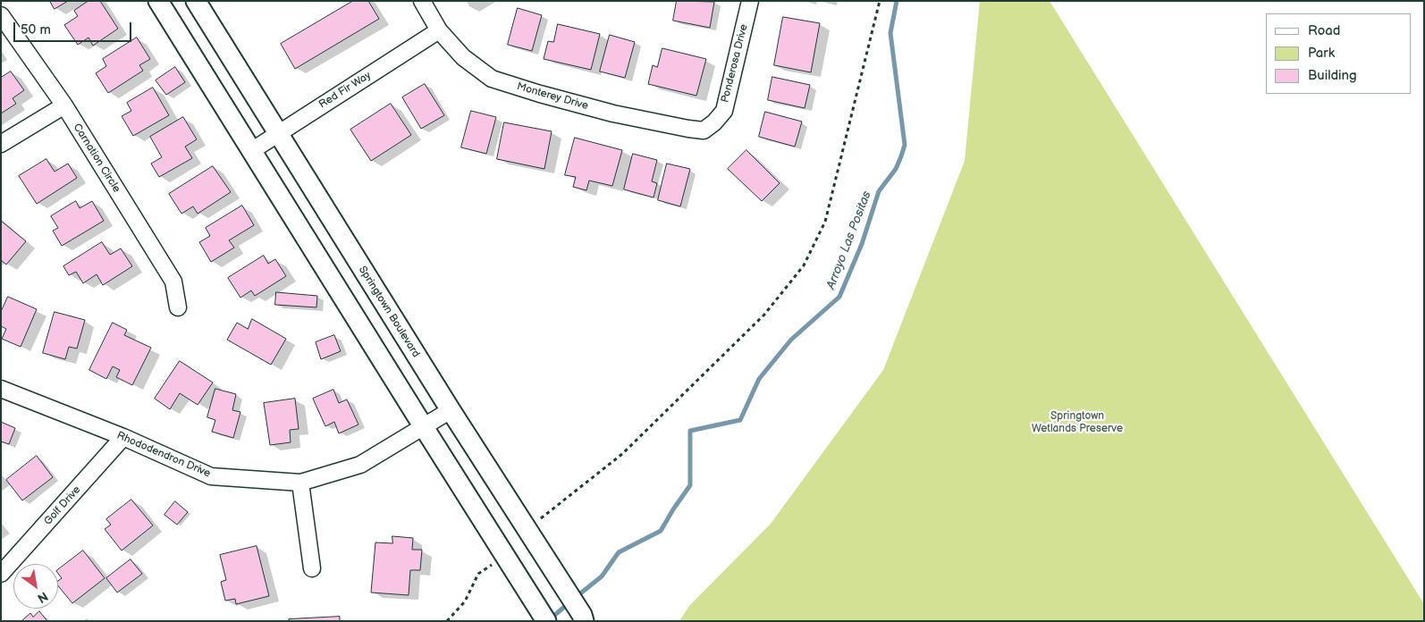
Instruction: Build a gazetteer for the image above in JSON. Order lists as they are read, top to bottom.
{
  "streets": {
    "street": [
      "Ponderosa Drive",
      "Red Fir Way",
      "Monterey Drive",
      "Carnation Circle",
      "Springtown Boulevard",
      "Rhododendron Drive",
      "Golf Drive"
    ]
  },
  "crossings": [
    ["Ponderosa Drive", "Monterey Drive"],
    ["Red Fir Way", "Monterey Drive"],
    ["Red Fir Way", "Springtown Boulevard"],
    ["Springtown Boulevard", "Rhododendron Drive"],
    ["Rhododendron Drive", "Golf Drive"]
  ],
  "water": ["Arroyo Las Positas"],
  "parks": ["Springtown Wetlands Preserve"],
  "legend": ["Road", "Park", "Building"],
  "scale_bar": "50 m",
  "north": "bottom right"
}
